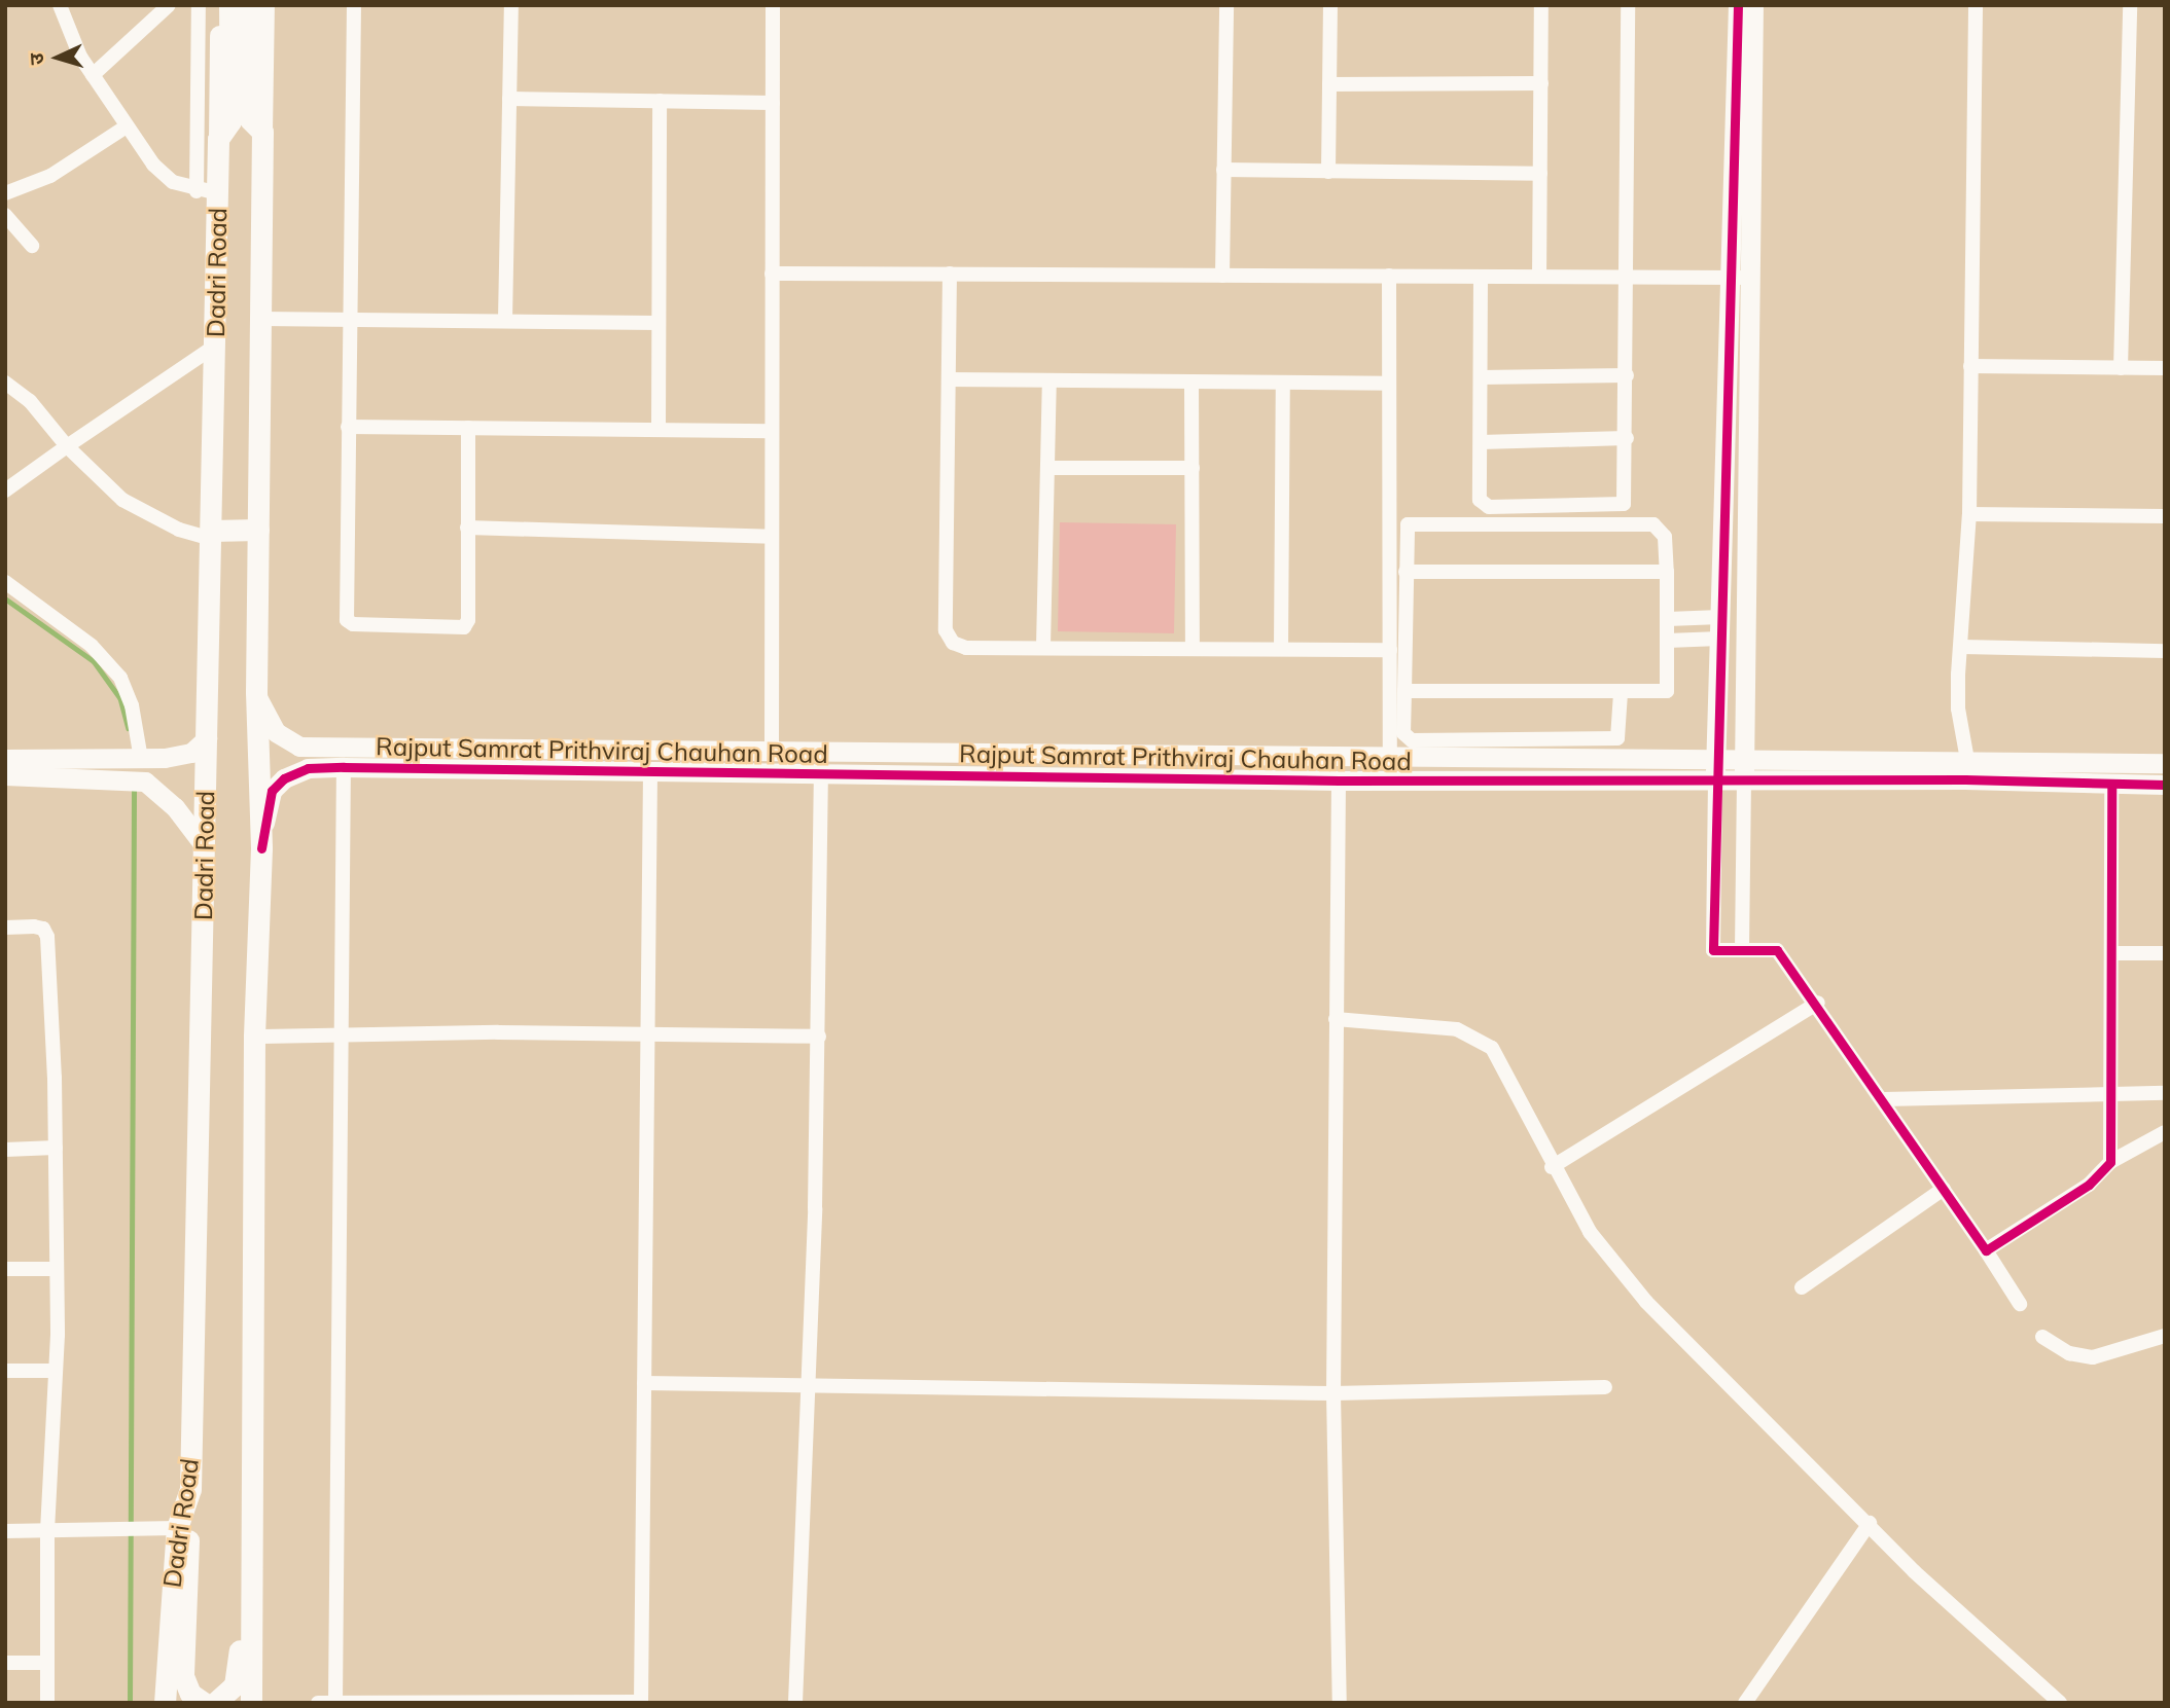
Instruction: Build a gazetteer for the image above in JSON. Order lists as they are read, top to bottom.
{
  "streets": {
    "main road": ["Dadri Road"],
    "street": ["Rajput Samrat Prithviraj Chauhan Road"]
  },
  "crossings": [
    ["Dadri Road", "Rajput Samrat Prithviraj Chauhan Road"]
  ],
  "north": "left"
}
